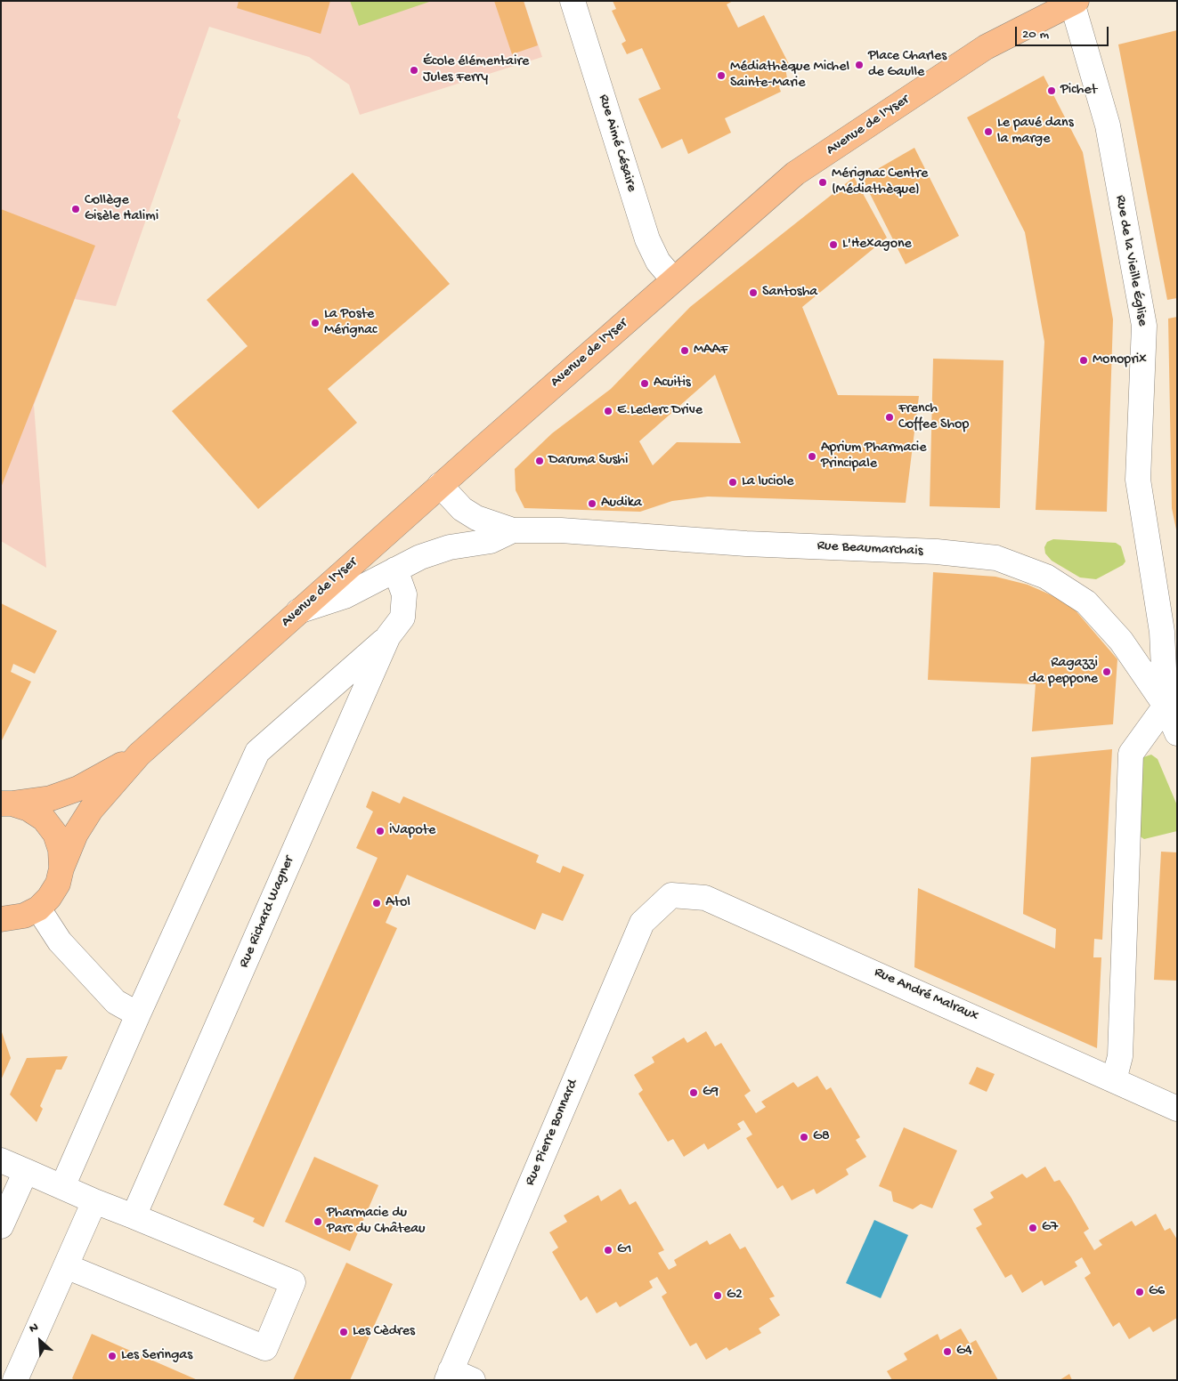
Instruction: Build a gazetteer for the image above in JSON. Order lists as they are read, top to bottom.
{
  "streets": {
    "main road": ["Avenue de l'Yser"],
    "street": [
      "Rue Aimé Césaire",
      "Rue de la Vieille Église",
      "Rue Beaumarchais",
      "Rue Richard Wagner",
      "Rue André Malraux",
      "Rue Pierre Bonnard"
    ]
  },
  "crossings": [
    ["Avenue de l'Yser", "Rue Aimé Césaire"],
    ["Avenue de l'Yser", "Rue de la Vieille Église"],
    ["Avenue de l'Yser", "Rue Beaumarchais"],
    ["Rue de la Vieille Église", "Rue Beaumarchais"],
    ["Rue Beaumarchais", "Rue Richard Wagner"],
    ["Rue André Malraux", "Rue Pierre Bonnard"]
  ],
  "places": [
    "Place Charles de Gaulle",
    "École élémentaire Jules Ferry",
    "Médiathèque Michel Sainte-Marie",
    "Pichet",
    "Le pavé dans la marge",
    "Mérignac Centre (Médiathèque)",
    "Collège Gisèle Halimi",
    "L'Hexagone",
    "Santosha",
    "La Poste Mérignac",
    "MAAF",
    "Monoprix",
    "Acuitis",
    "E.Leclerc Drive",
    "French Coffee Shop",
    "Aprium Pharmacie Principale",
    "Daruma Sushi",
    "La luciole",
    "Audika",
    "Ragazzi da peppone",
    "iVapote",
    "Atol",
    "G9",
    "G8",
    "Pharmacie du Parc du Château",
    "G7",
    "G1",
    "G6",
    "G2",
    "Les Cèdres",
    "G4",
    "Les Seringas"
  ],
  "scale_bar": "20 m",
  "north": "top left"
}
